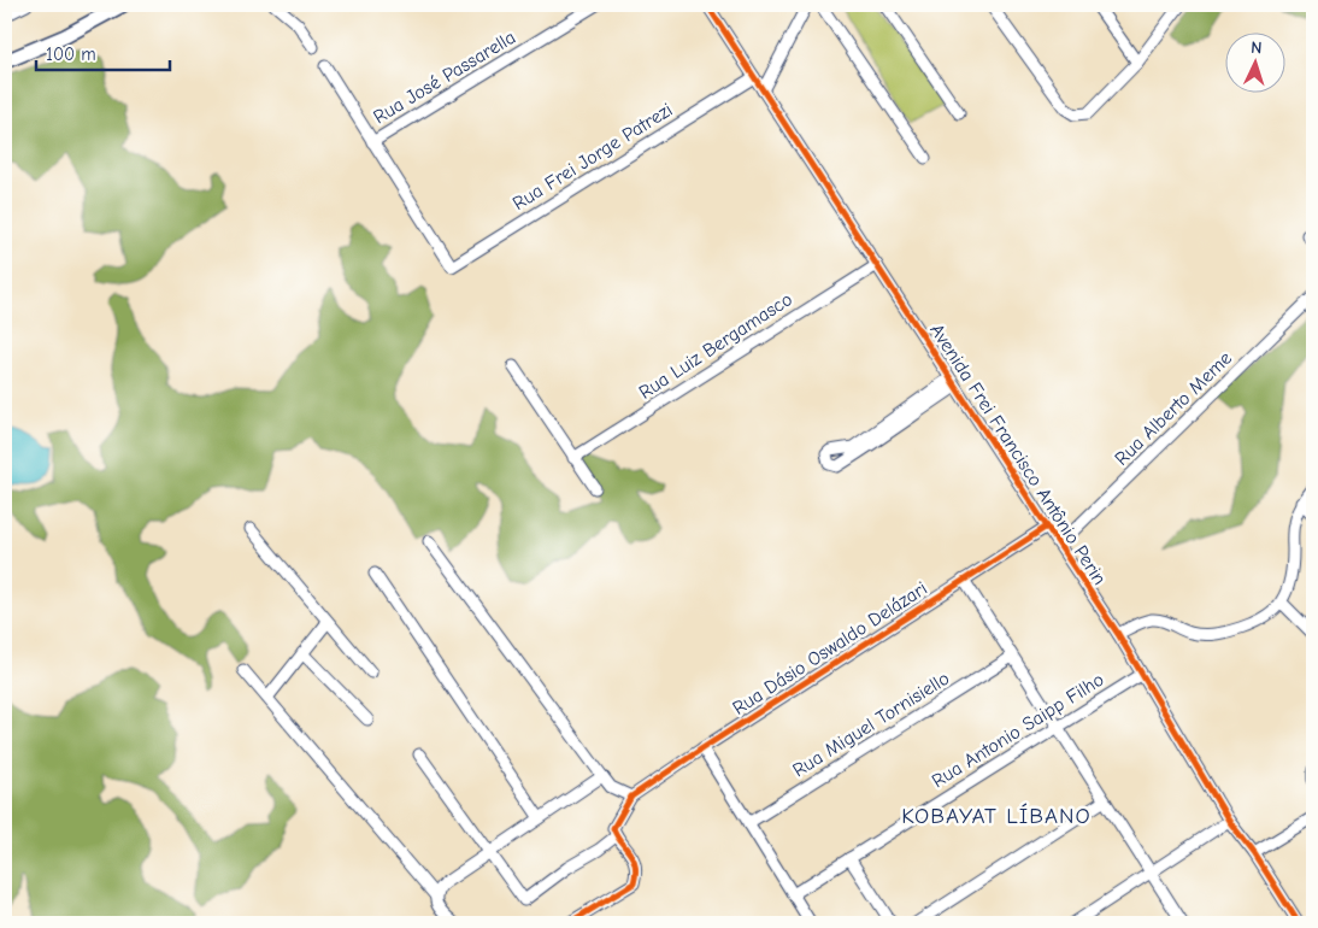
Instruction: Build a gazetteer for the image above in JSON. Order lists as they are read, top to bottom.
{
  "streets": {
    "street": [
      "Rua José Passarella",
      "Rua Frei Jorge Patrezi",
      "Rua Luiz Bergamasco",
      "Rua Alberto Meme",
      "Avenida Frei Francisco Antônio Perin",
      "Rua Dásio Oswaldo Delázari",
      "Rua Miguel Tornisiello",
      "Rua Antonio Saipp Filho"
    ]
  },
  "crossings": [
    ["Rua José Passarella", "Rua Frei Jorge Patrezi"],
    ["Rua Frei Jorge Patrezi", "Avenida Frei Francisco Antônio Perin"],
    ["Rua Luiz Bergamasco", "Avenida Frei Francisco Antônio Perin"],
    ["Rua Alberto Meme", "Avenida Frei Francisco Antônio Perin"],
    ["Avenida Frei Francisco Antônio Perin", "Rua Dásio Oswaldo Delázari"],
    ["Avenida Frei Francisco Antônio Perin", "Rua Antonio Saipp Filho"]
  ],
  "districts": ["KOBAYAT LÍBANO"],
  "scale_bar": "100 m",
  "north": "top"
}
